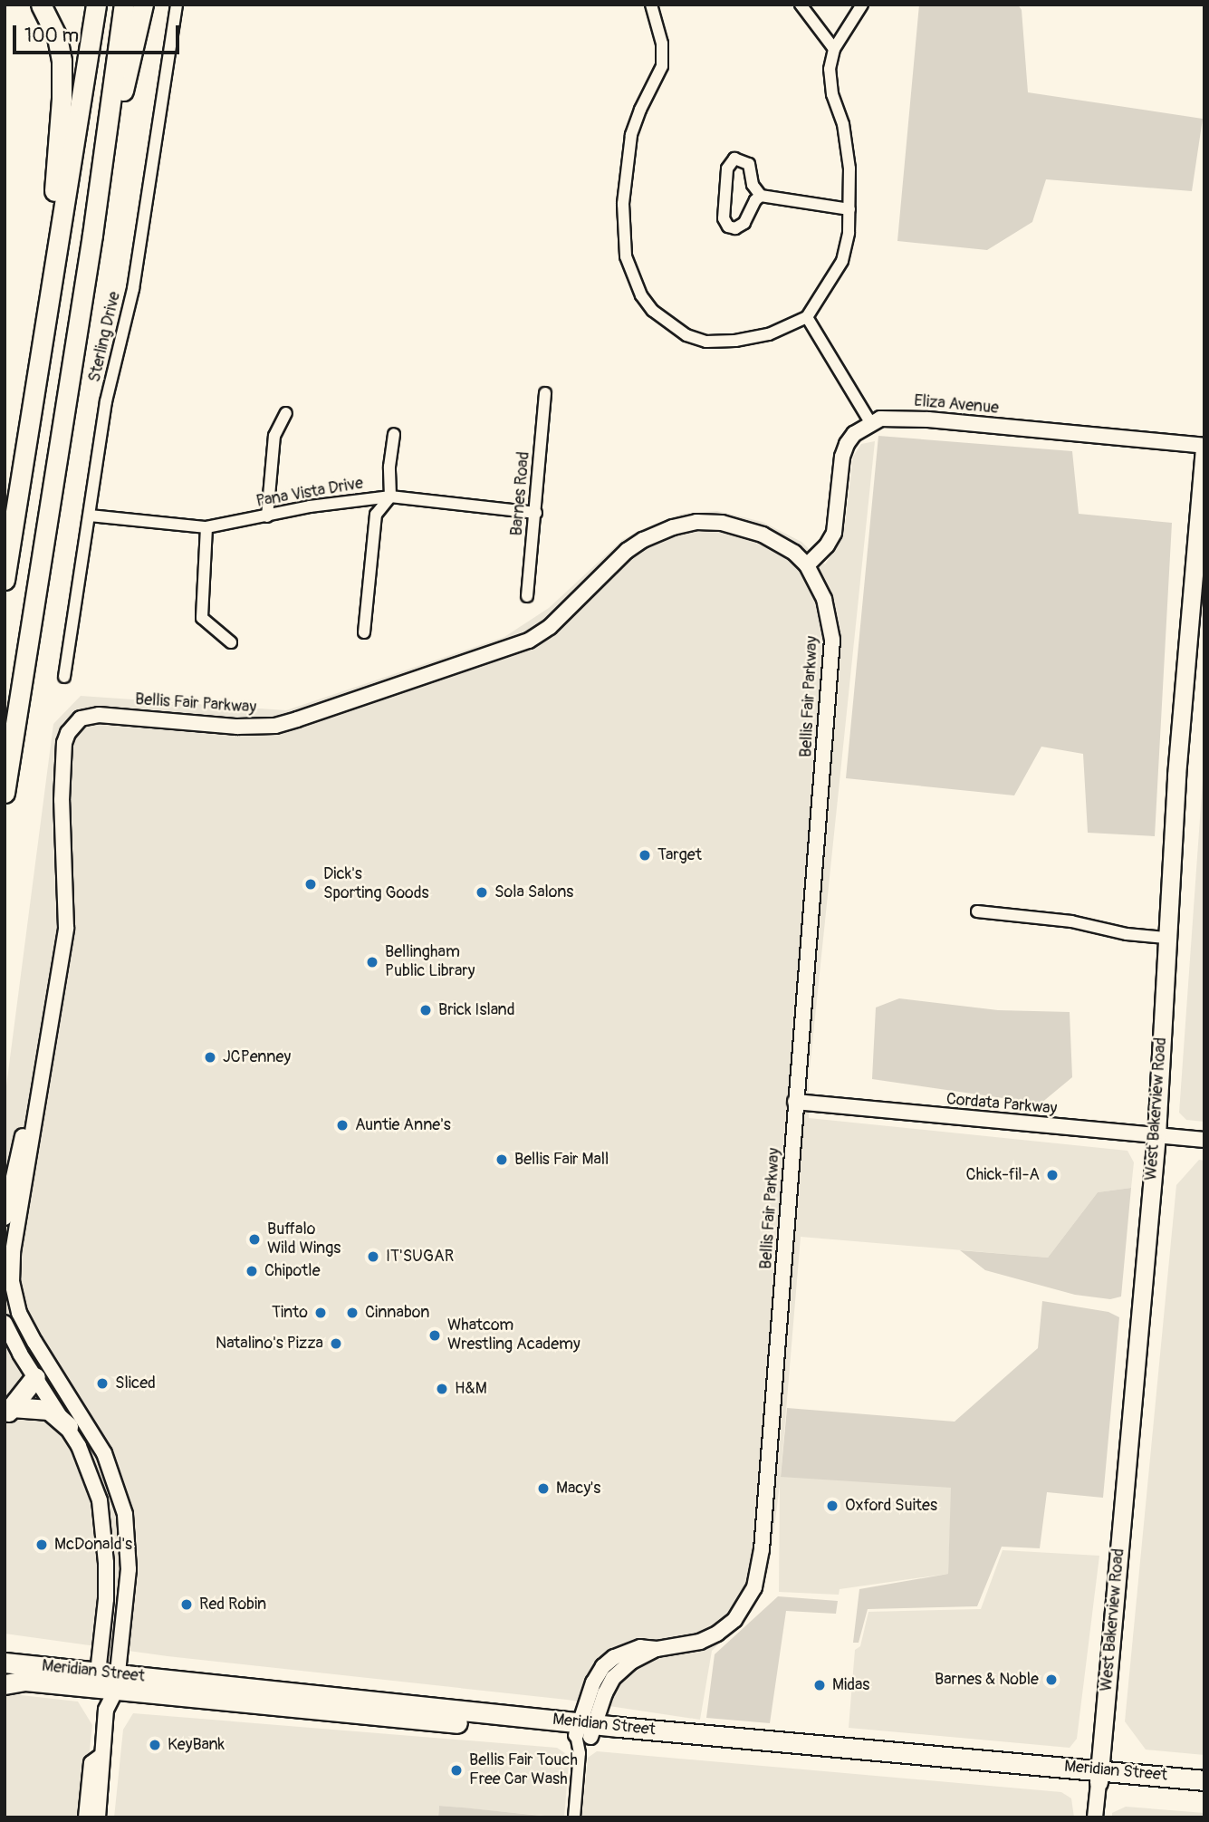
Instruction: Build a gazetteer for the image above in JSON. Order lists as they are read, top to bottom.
{
  "streets": {
    "highway": ["Meridian Street"],
    "main road": ["West Bakerview Road"],
    "street": [
      "Sterling Drive",
      "Eliza Avenue",
      "Pana Vista Drive",
      "Barnes Road",
      "Bellis Fair Parkway",
      "Cordata Parkway"
    ]
  },
  "crossings": [
    ["Sterling Drive", "Pana Vista Drive"],
    ["Eliza Avenue", "West Bakerview Road"],
    ["Pana Vista Drive", "Barnes Road"],
    ["Bellis Fair Parkway", "Cordata Parkway"],
    ["Bellis Fair Parkway", "Meridian Street"],
    ["Cordata Parkway", "West Bakerview Road"],
    ["West Bakerview Road", "Meridian Street"]
  ],
  "places": [
    "Target",
    "Dick's Sporting Goods",
    "Sola Salons",
    "Bellingham Public Library",
    "Brick Island",
    "JCPenney",
    "Auntie Anne's",
    "Bellis Fair Mall",
    "Chick-fil-A",
    "Buffalo Wild Wings",
    "IT'SUGAR",
    "Chipotle",
    "Tinto",
    "Cinnabon",
    "Whatcom Wrestling Academy",
    "Natalino's Pizza",
    "Sliced",
    "H&M",
    "Macy's",
    "Oxford Suites",
    "McDonald's",
    "Red Robin",
    "Barnes & Noble",
    "Midas",
    "KeyBank",
    "Bellis Fair Touch Free Car Wash"
  ],
  "scale_bar": "100 m"
}
